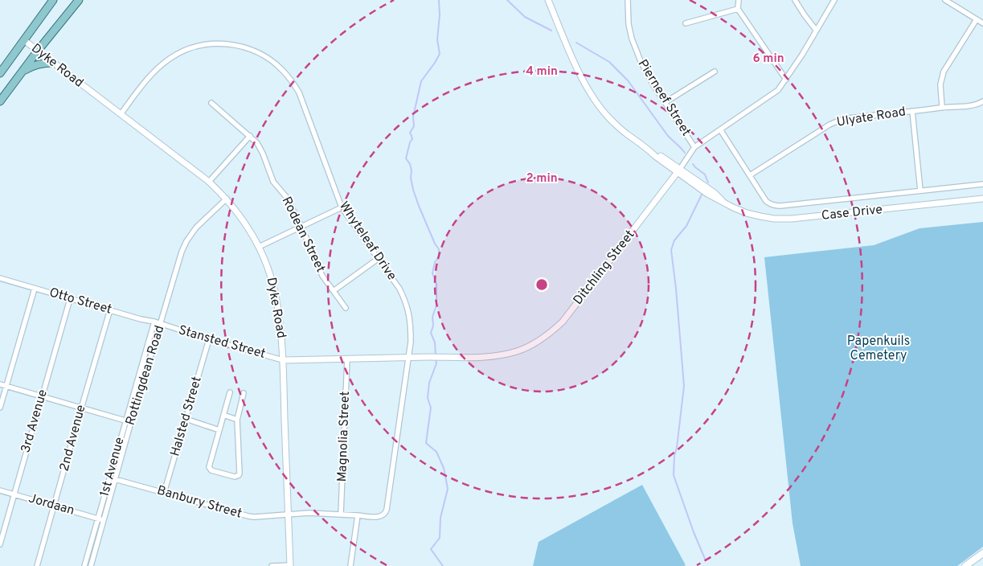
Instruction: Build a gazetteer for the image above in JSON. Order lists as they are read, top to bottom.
{
  "streets": {
    "street": [
      "Dyke Road",
      "Pierneef Street",
      "Ulyate Road",
      "Case Drive",
      "Rodean Street",
      "Whyteleaf Drive",
      "Ditchling Street",
      "Otto Street",
      "Stansted Street",
      "Rottingdean Road",
      "Halsted Street",
      "3rd Avenue",
      "Magnolia Street",
      "2nd Avenue",
      "1st Avenue",
      "Banbury Street",
      "Jordaan"
    ]
  },
  "crossings": [
    ["Dyke Road", "Whyteleaf Drive"],
    ["Dyke Road", "Ditchling Street"],
    ["Dyke Road", "Stansted Street"],
    ["Dyke Road", "Rottingdean Road"],
    ["Dyke Road", "Banbury Street"],
    ["Pierneef Street", "Ditchling Street"],
    ["Case Drive", "Ditchling Street"],
    ["Whyteleaf Drive", "Ditchling Street"],
    ["Whyteleaf Drive", "Banbury Street"],
    ["Ditchling Street", "Stansted Street"],
    ["Ditchling Street", "Magnolia Street"],
    ["Otto Street", "Stansted Street"],
    ["Otto Street", "Rottingdean Road"],
    ["Otto Street", "3rd Avenue"],
    ["Otto Street", "2nd Avenue"],
    ["Otto Street", "1st Avenue"],
    ["Stansted Street", "Rottingdean Road"],
    ["Stansted Street", "Halsted Street"],
    ["Rottingdean Road", "1st Avenue"],
    ["Rottingdean Road", "Banbury Street"],
    ["Rottingdean Road", "Jordaan"],
    ["Halsted Street", "Banbury Street"],
    ["3rd Avenue", "Jordaan"],
    ["Magnolia Street", "Banbury Street"],
    ["2nd Avenue", "Jordaan"],
    ["1st Avenue", "Jordaan"]
  ],
  "parks": ["Papenkuils Cemetery"],
  "rings": ["6 min", "4 min", "2 min"]
}
